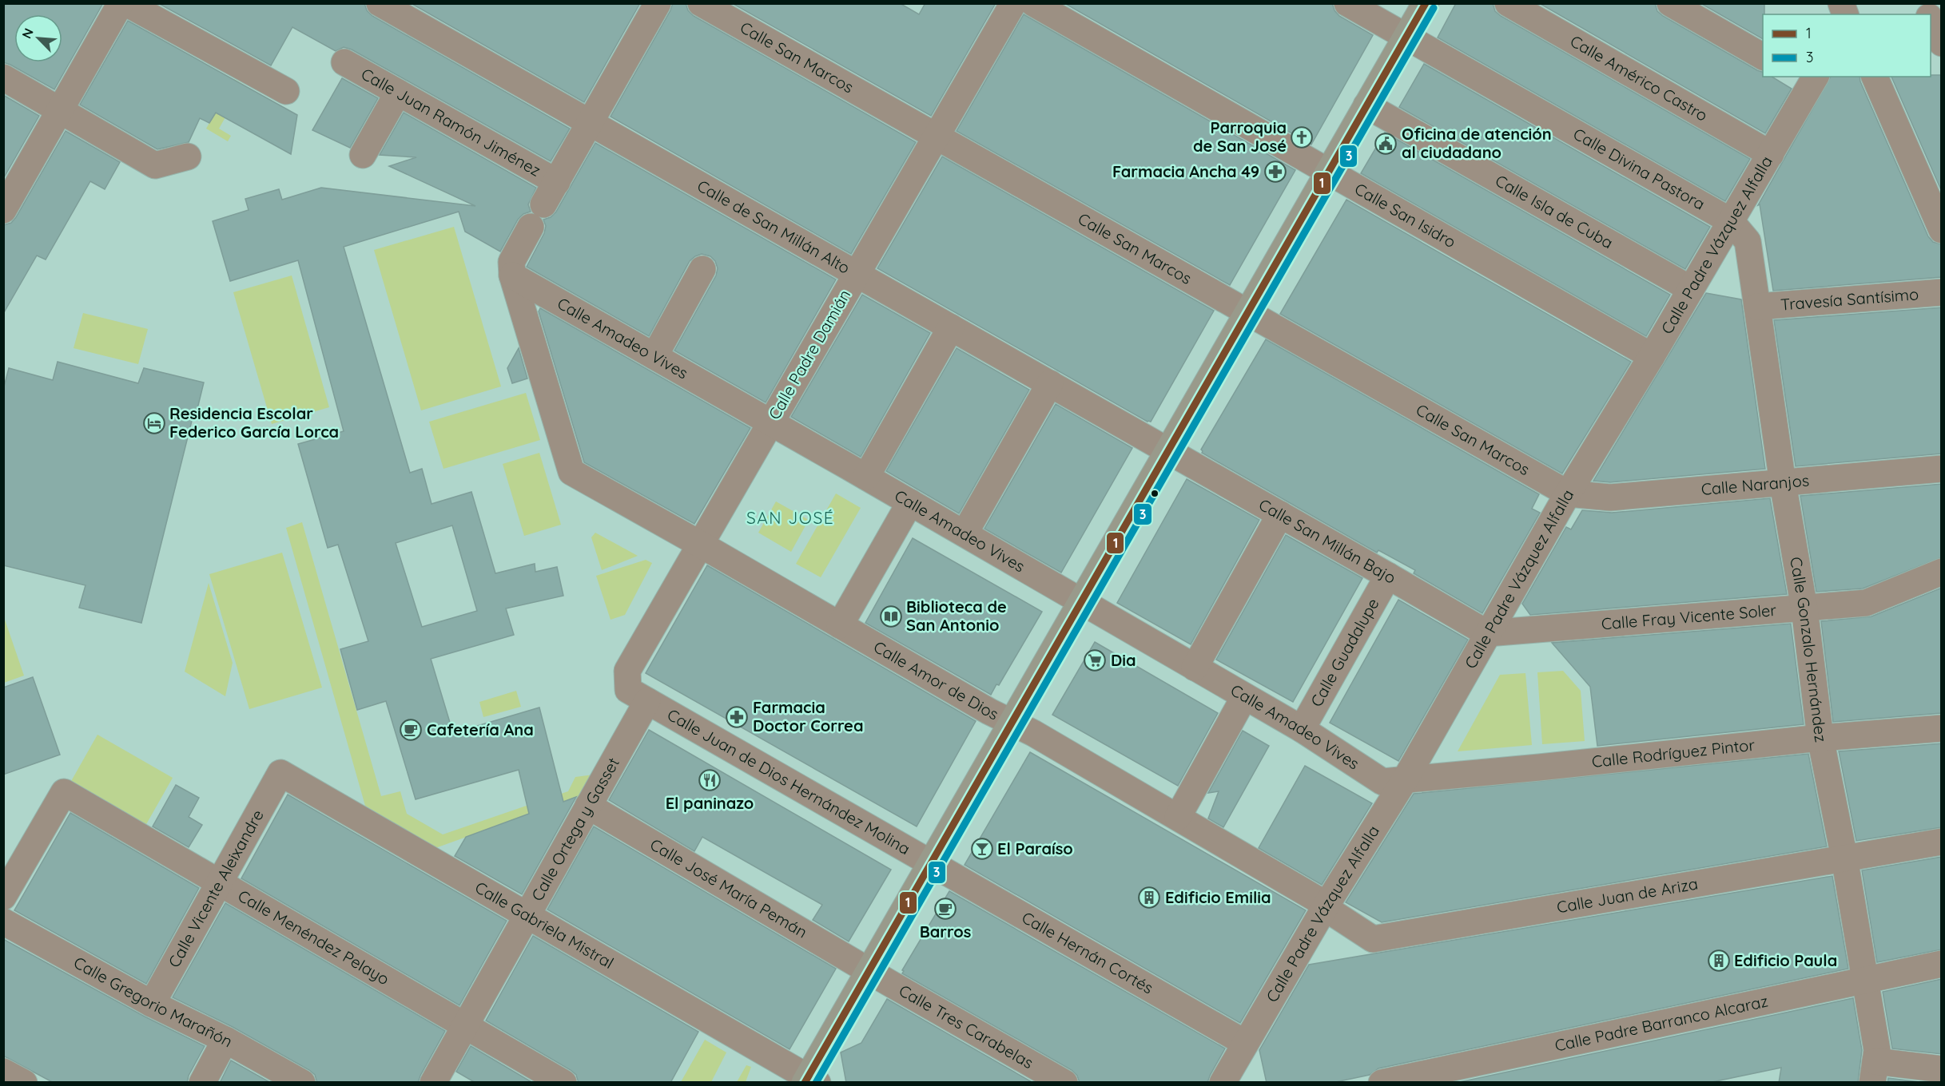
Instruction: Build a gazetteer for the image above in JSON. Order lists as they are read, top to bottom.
{
  "streets": {
    "street": [
      "Calle San Marcos",
      "Calle Américo Castro",
      "Calle Juan Ramón Jiménez",
      "Calle Divina Pastora",
      "Calle Isla de Cuba",
      "Calle San Isidro",
      "Calle de San Millán Alto",
      "Calle Padre Vázquez Alfalla",
      "Travesía Santísimo",
      "Calle Amadeo Vives",
      "Calle Padre Damián",
      "Calle Naranjos",
      "Calle San Millán Bajo",
      "Calle Fray Vicente Soler",
      "Calle Gonzalo Hernández",
      "Calle Guadalupe",
      "Calle Amor de Dios",
      "Calle Rodríguez Pintor",
      "Calle Juan de Dios Hernández Molina",
      "Calle Ortega y Gasset",
      "Calle José María Pemán",
      "Calle Vicente Aleixandre",
      "Calle Juan de Ariza",
      "Calle Gabriela Mistral",
      "Calle Menéndez Pelayo",
      "Calle Hernán Cortés",
      "Calle Gregorio Marañón",
      "Calle Padre Barranco Alcaraz",
      "Calle Tres Carabelas"
    ]
  },
  "crossings": [
    ["Calle San Marcos", "Calle Padre Vázquez Alfalla"],
    ["Calle San Marcos", "Calle Padre Damián"],
    ["Calle San Marcos", "Calle Naranjos"],
    ["Calle Américo Castro", "Calle Padre Vázquez Alfalla"],
    ["Calle Divina Pastora", "Calle Padre Vázquez Alfalla"],
    ["Calle Divina Pastora", "Calle Gonzalo Hernández"],
    ["Calle Isla de Cuba", "Calle Padre Vázquez Alfalla"],
    ["Calle San Isidro", "Calle Padre Vázquez Alfalla"],
    ["Calle de San Millán Alto", "Calle Padre Damián"],
    ["Calle de San Millán Alto", "Calle San Millán Bajo"],
    ["Calle Padre Vázquez Alfalla", "Calle Amadeo Vives"],
    ["Calle Padre Vázquez Alfalla", "Calle Naranjos"],
    ["Calle Padre Vázquez Alfalla", "Calle San Millán Bajo"],
    ["Calle Padre Vázquez Alfalla", "Calle Fray Vicente Soler"],
    ["Calle Padre Vázquez Alfalla", "Calle Gonzalo Hernández"],
    ["Calle Padre Vázquez Alfalla", "Calle Amor de Dios"],
    ["Calle Padre Vázquez Alfalla", "Calle Rodríguez Pintor"],
    ["Calle Padre Vázquez Alfalla", "Calle Juan de Ariza"],
    ["Calle Padre Vázquez Alfalla", "Calle Hernán Cortés"],
    ["Travesía Santísimo", "Calle Gonzalo Hernández"],
    ["Calle Amadeo Vives", "Calle Padre Damián"],
    ["Calle Amadeo Vives", "Calle Guadalupe"],
    ["Calle Amadeo Vives", "Calle Amor de Dios"],
    ["Calle Amadeo Vives", "Calle Rodríguez Pintor"],
    ["Calle Padre Damián", "Calle Amor de Dios"],
    ["Calle Padre Damián", "Calle Juan de Dios Hernández Molina"],
    ["Calle Padre Damián", "Calle Ortega y Gasset"],
    ["Calle Naranjos", "Calle Gonzalo Hernández"],
    ["Calle San Millán Bajo", "Calle Fray Vicente Soler"],
    ["Calle San Millán Bajo", "Calle Guadalupe"],
    ["Calle Fray Vicente Soler", "Calle Gonzalo Hernández"],
    ["Calle Gonzalo Hernández", "Calle Rodríguez Pintor"],
    ["Calle Gonzalo Hernández", "Calle Juan de Ariza"],
    ["Calle Gonzalo Hernández", "Calle Padre Barranco Alcaraz"],
    ["Calle Amor de Dios", "Calle Juan de Ariza"],
    ["Calle Juan de Dios Hernández Molina", "Calle Ortega y Gasset"],
    ["Calle Juan de Dios Hernández Molina", "Calle Hernán Cortés"],
    ["Calle Ortega y Gasset", "Calle José María Pemán"],
    ["Calle Ortega y Gasset", "Calle Gabriela Mistral"],
    ["Calle Ortega y Gasset", "Calle Menéndez Pelayo"],
    ["Calle José María Pemán", "Calle Tres Carabelas"],
    ["Calle Vicente Aleixandre", "Calle Gabriela Mistral"],
    ["Calle Vicente Aleixandre", "Calle Menéndez Pelayo"],
    ["Calle Vicente Aleixandre", "Calle Gregorio Marañón"]
  ],
  "districts": ["SAN JOSÉ"],
  "places": {
    "church": ["Parroquia de San José"],
    "public building": ["Oficina de atención al ciudadano"],
    "pharmacy": ["Farmacia Ancha 49", "Farmacia Doctor Correa"],
    "hotel": ["Residencia Escolar Federico García Lorca"],
    "library": ["Biblioteca de San Antonio"],
    "supermarket": ["Dia"],
    "cafe": ["Cafetería Ana", "Barros"],
    "restaurant": ["El paninazo"],
    "bar": ["El Paraíso"],
    "building": ["Edificio Emilia", "Edificio Paula"]
  },
  "lines": ["transit line 1", "transit line 3"],
  "legend": ["1", "3"],
  "north": "top left"
}
